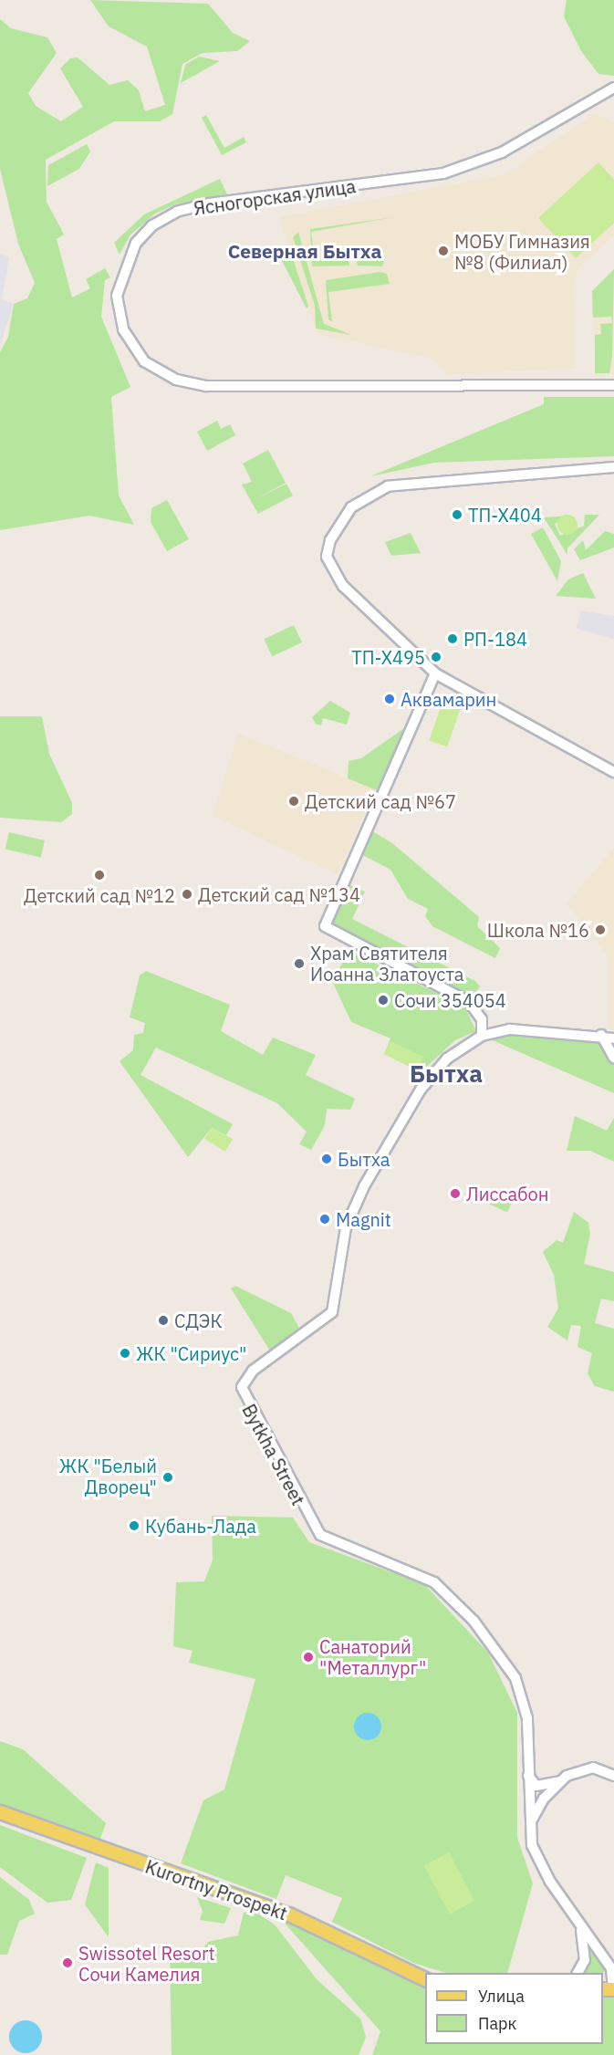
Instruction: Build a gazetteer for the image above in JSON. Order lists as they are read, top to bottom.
{
  "streets": {
    "main road": ["Kurortny Prospekt"],
    "street": ["Ясногорская улица", "Bytkha Street"]
  },
  "districts": ["Северная Бытха", "Бытха"],
  "places": [
    "МОБУ Гимназия №8 (Филиал)",
    "ТП-Х404",
    "РП-184",
    "ТП-Х495",
    "Аквамарин",
    "Детский сад №67",
    "Детский сад №12",
    "Детский сад №134",
    "Школа №16",
    "Храм Святителя Иоанна Златоуста",
    "Сочи 354054",
    "Бытха",
    "Лиссабон",
    "Magnit",
    "СДЭК",
    "ЖК \"Сириус\"",
    "ЖК \"Белый Дворец\"",
    "Кубань-Лада",
    "Санаторий \"Металлург\"",
    "Swissotel Resort Сочи Камелия"
  ],
  "legend": ["Улица", "Парк"]
}
